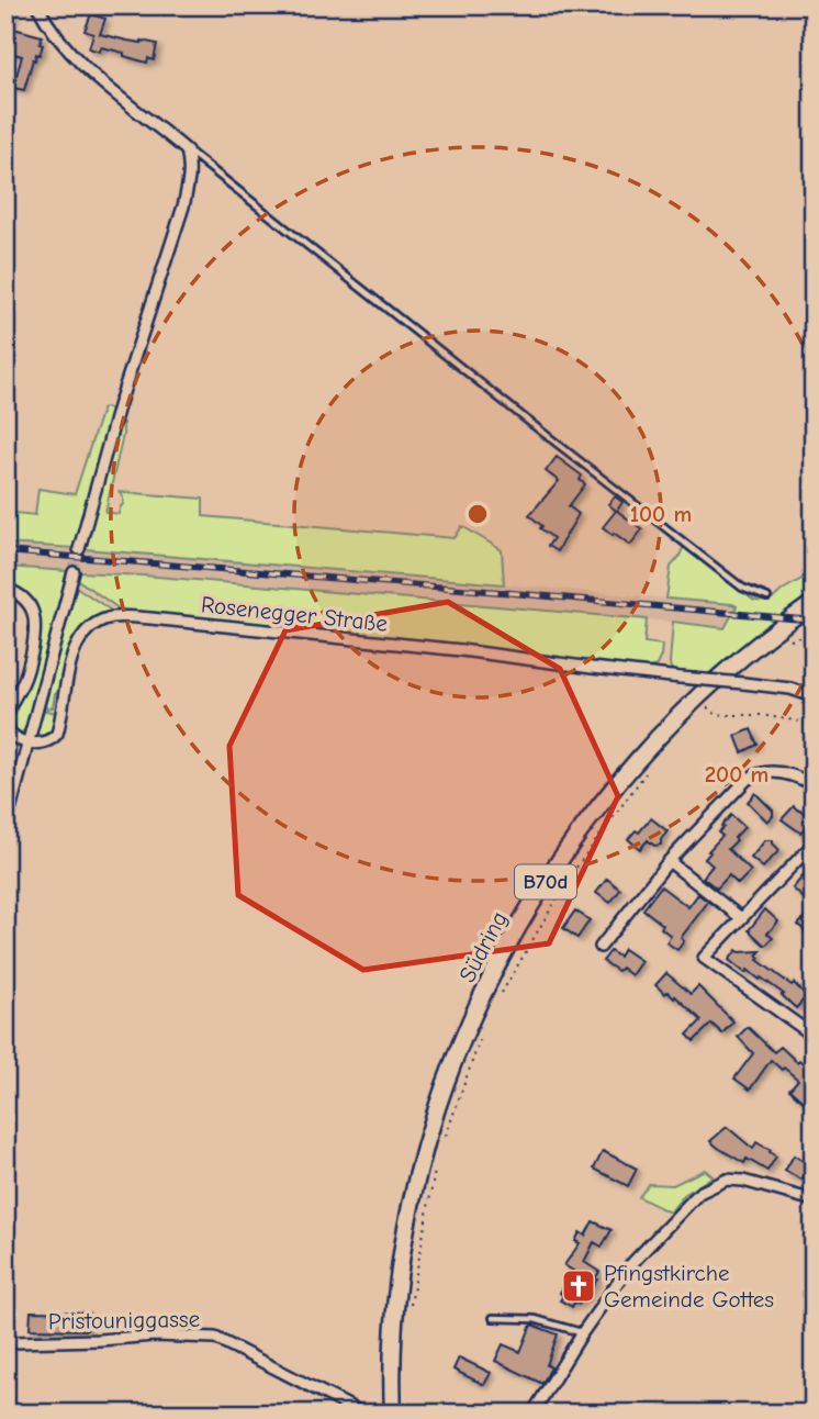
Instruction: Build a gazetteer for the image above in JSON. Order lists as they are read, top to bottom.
{
  "streets": {
    "main road": ["B70d", "Südring"],
    "street": ["Rosenegger Straße", "Pristouniggasse"]
  },
  "places": {
    "church": ["Pfingstkirche Gemeinde Gottes"]
  },
  "rings": ["100 m", "200 m"]
}
